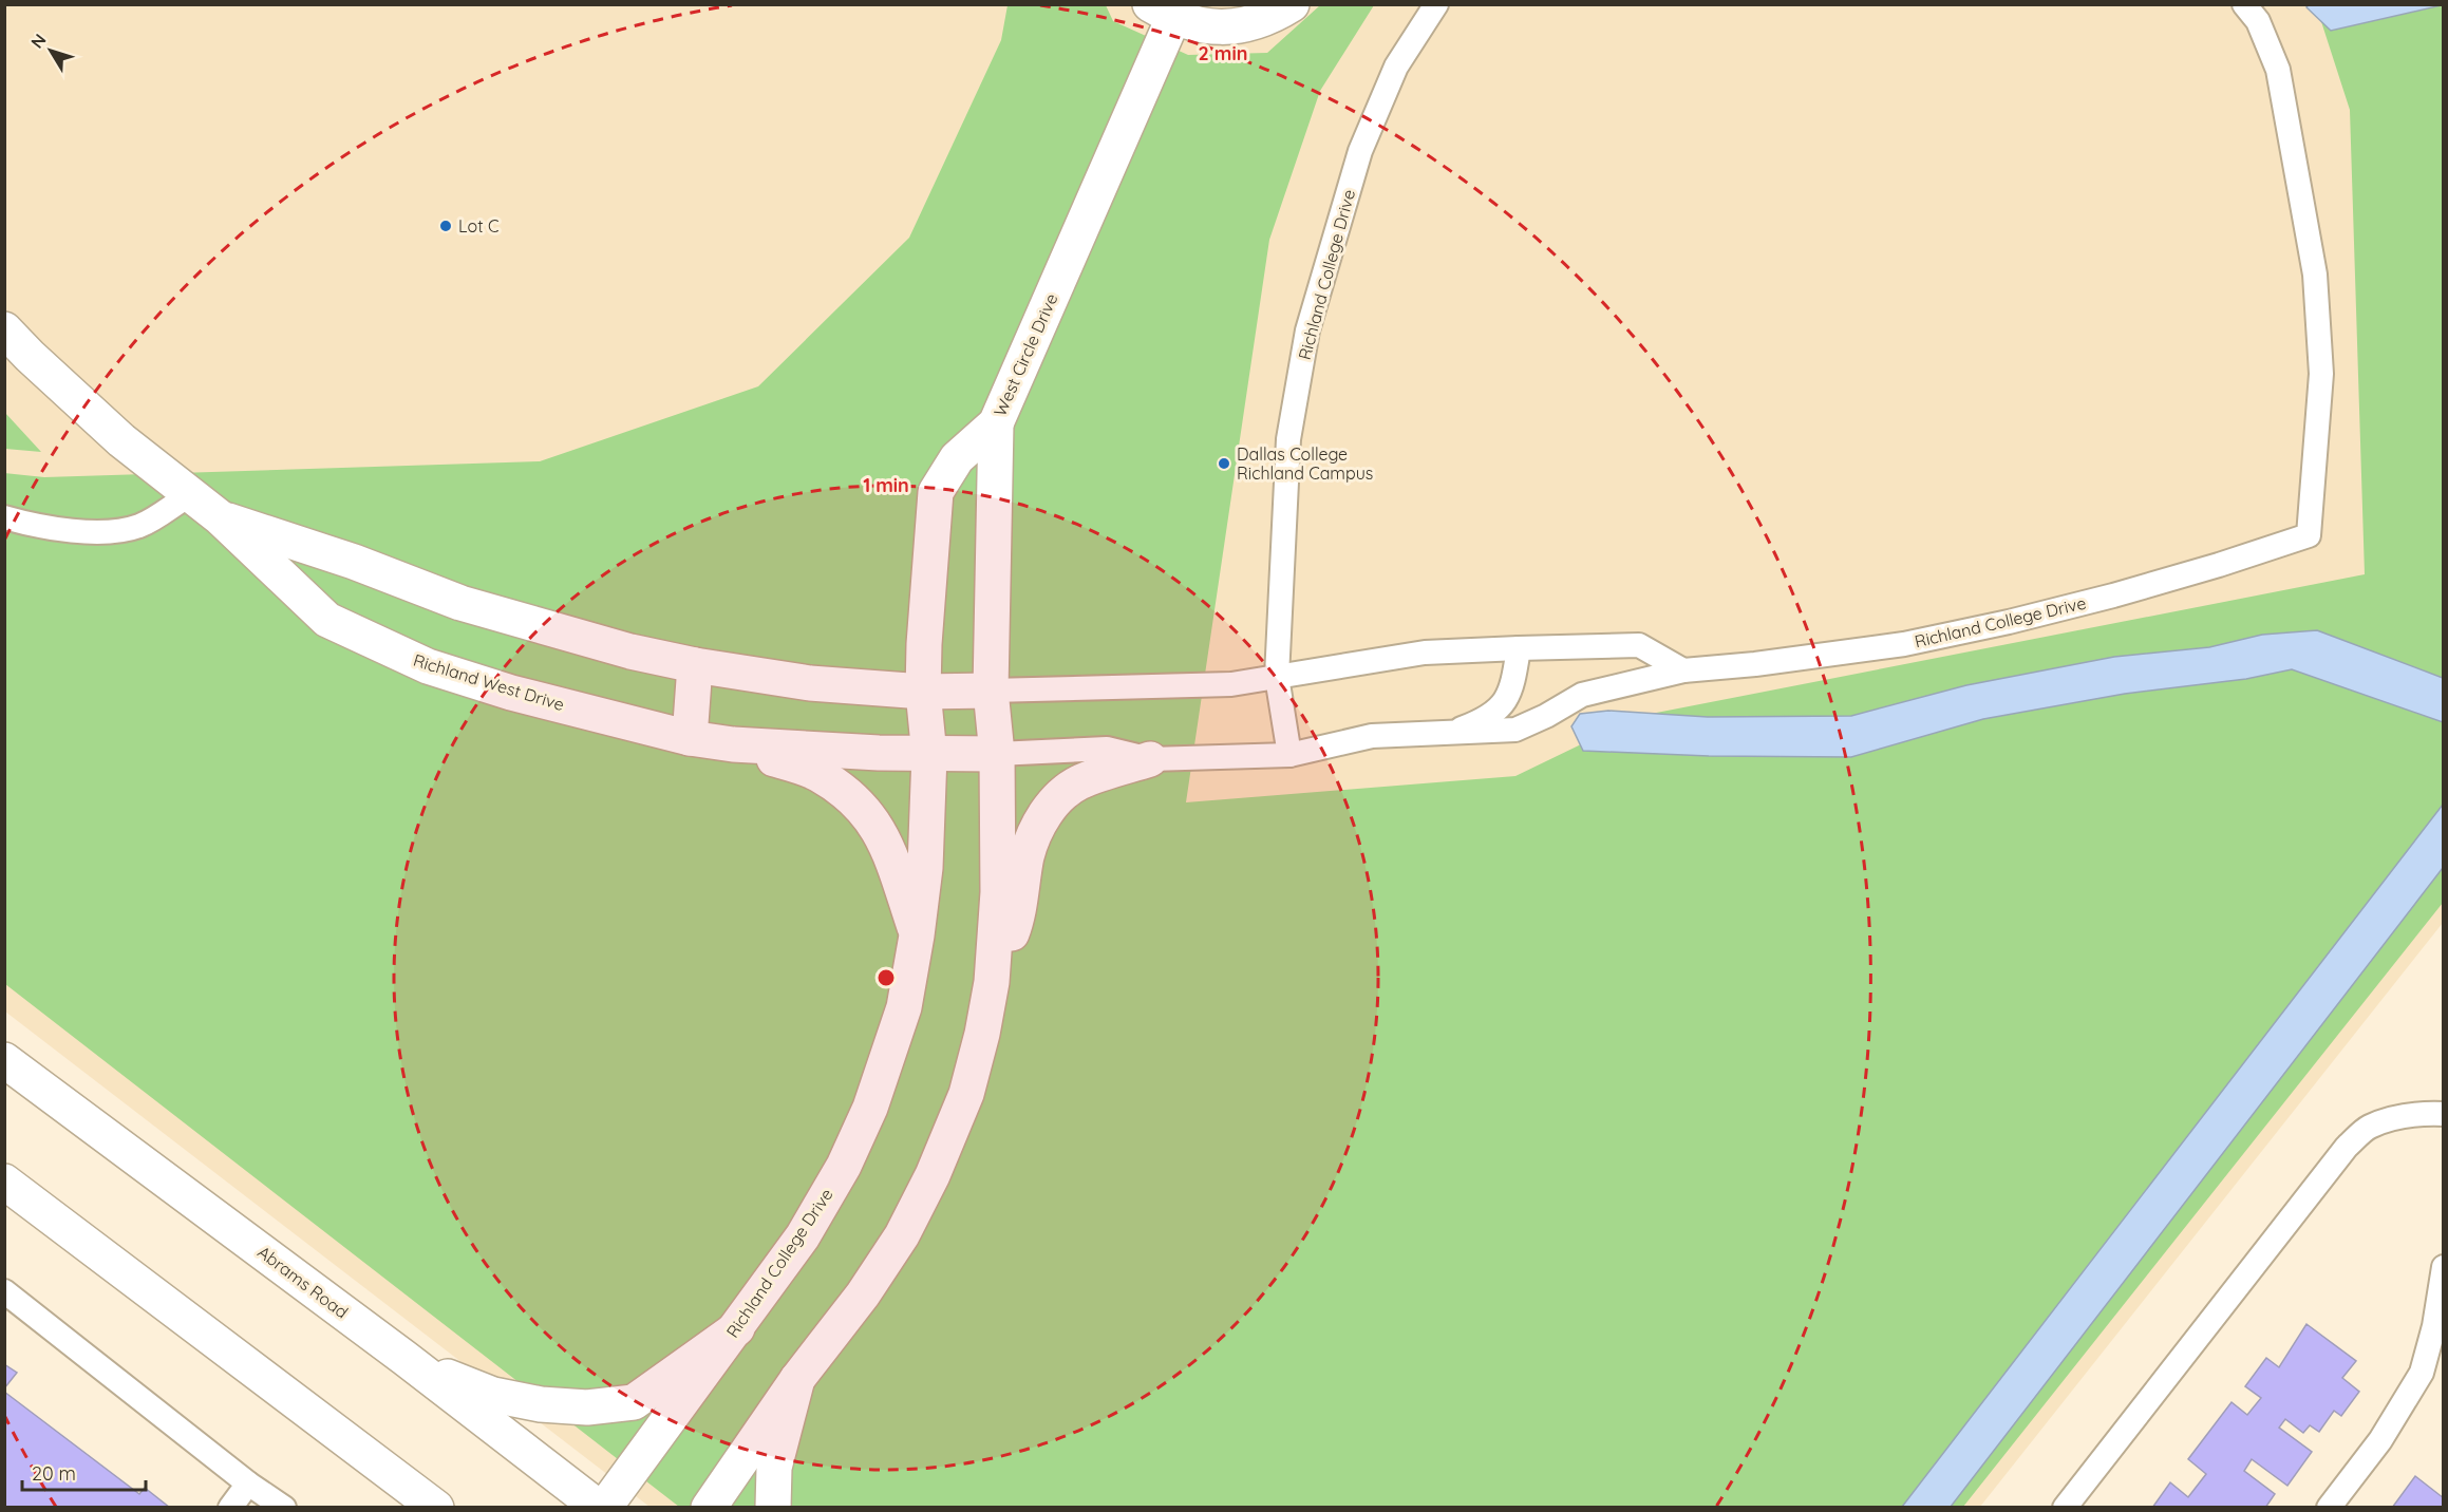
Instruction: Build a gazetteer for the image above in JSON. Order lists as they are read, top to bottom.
{
  "streets": {
    "street": [
      "Richland College Drive",
      "West Circle Drive",
      "Richland West Drive",
      "Abrams Road"
    ]
  },
  "crossings": [
    ["Richland College Drive", "West Circle Drive"],
    ["Richland College Drive", "Richland West Drive"],
    ["West Circle Drive", "Richland West Drive"]
  ],
  "places": ["Lot C", "Dallas College Richland Campus"],
  "scale_bar": "20 m",
  "north": "top left",
  "rings": ["2 min", "1 min"]
}
